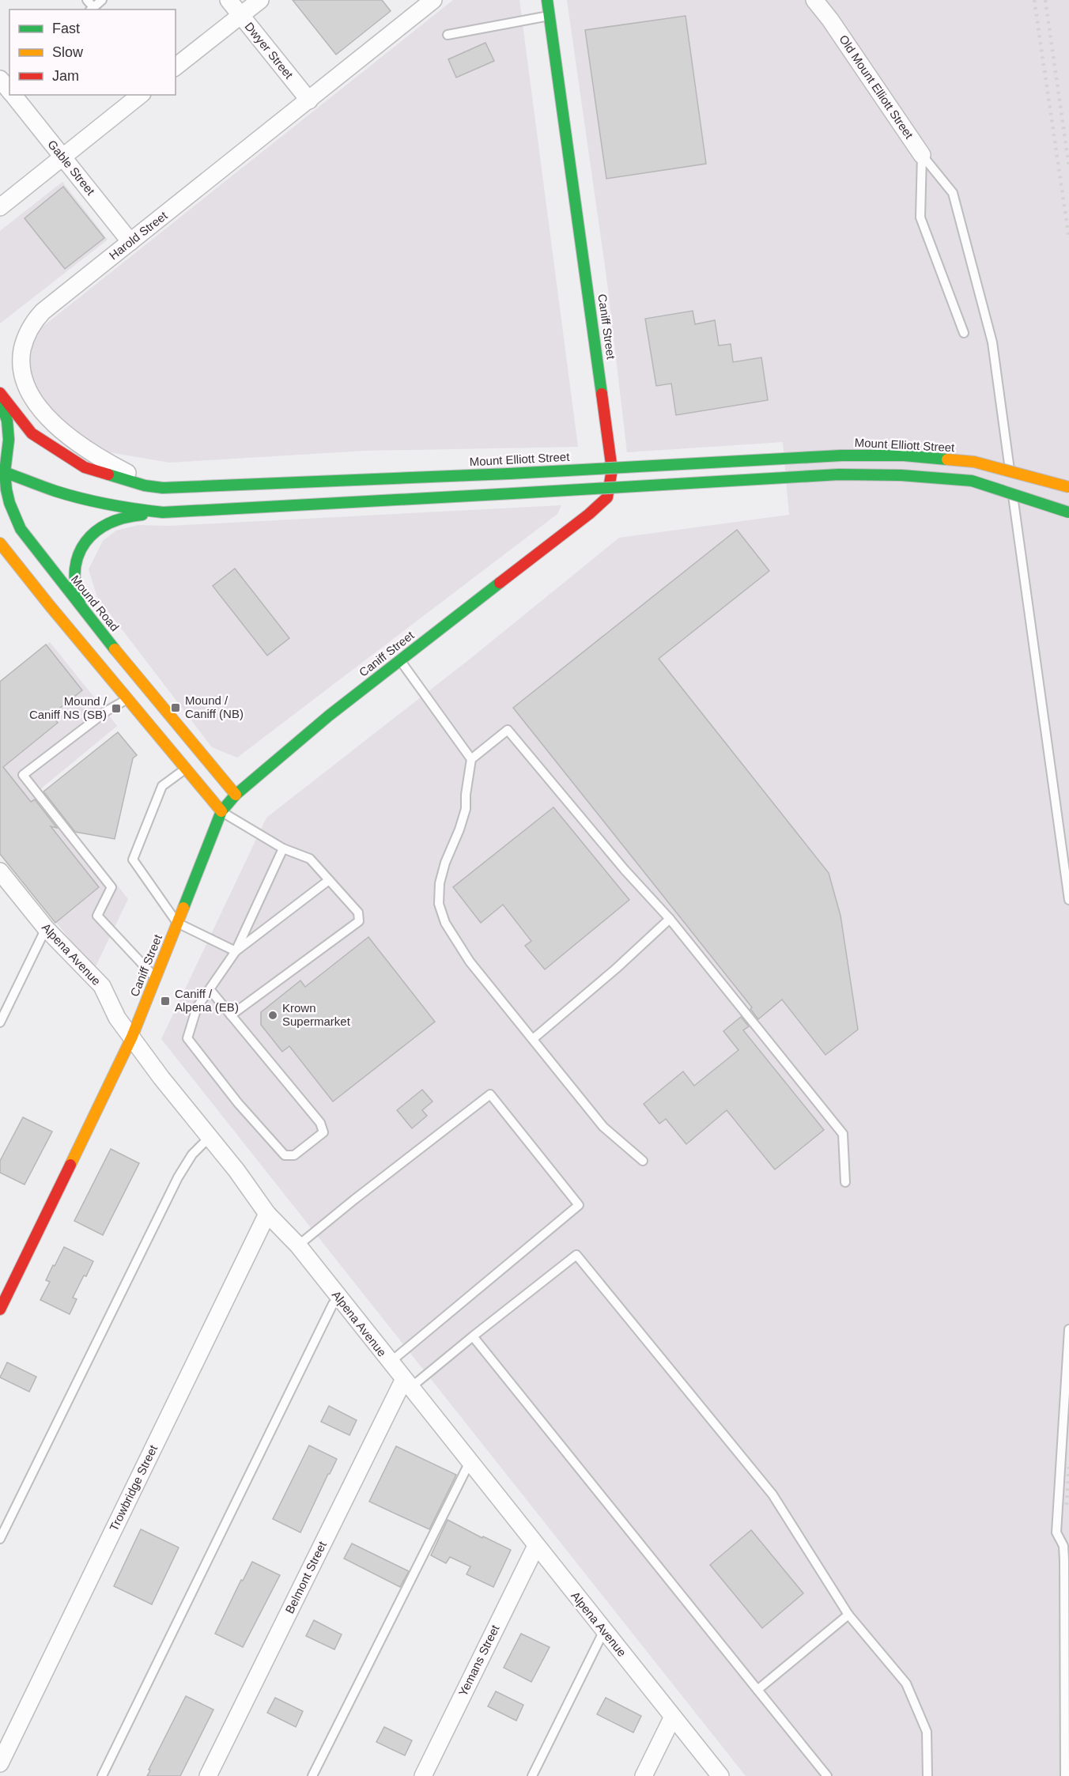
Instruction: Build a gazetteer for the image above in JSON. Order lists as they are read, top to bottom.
{
  "streets": {
    "street": [
      "Dwyer Street",
      "Old Mount Elliott Street",
      "Gable Street",
      "Harold Street",
      "Caniff Street",
      "Mount Elliott Street",
      "Mound Road",
      "Alpena Avenue",
      "Trowbridge Street",
      "Belmont Street",
      "Yemans Street"
    ]
  },
  "crossings": [
    ["Dwyer Street", "Harold Street"],
    ["Gable Street", "Harold Street"],
    ["Harold Street", "Mount Elliott Street"],
    ["Caniff Street", "Mound Road"],
    ["Caniff Street", "Alpena Avenue"],
    ["Alpena Avenue", "Trowbridge Street"],
    ["Alpena Avenue", "Belmont Street"],
    ["Alpena Avenue", "Yemans Street"]
  ],
  "places": {
    "transit": ["Mound / Caniff (NB)", "Mound / Caniff NS (SB)", "Caniff / Alpena (EB)"],
    "other": ["Krown Supermarket"]
  },
  "legend": ["Fast", "Slow", "Jam"]
}
